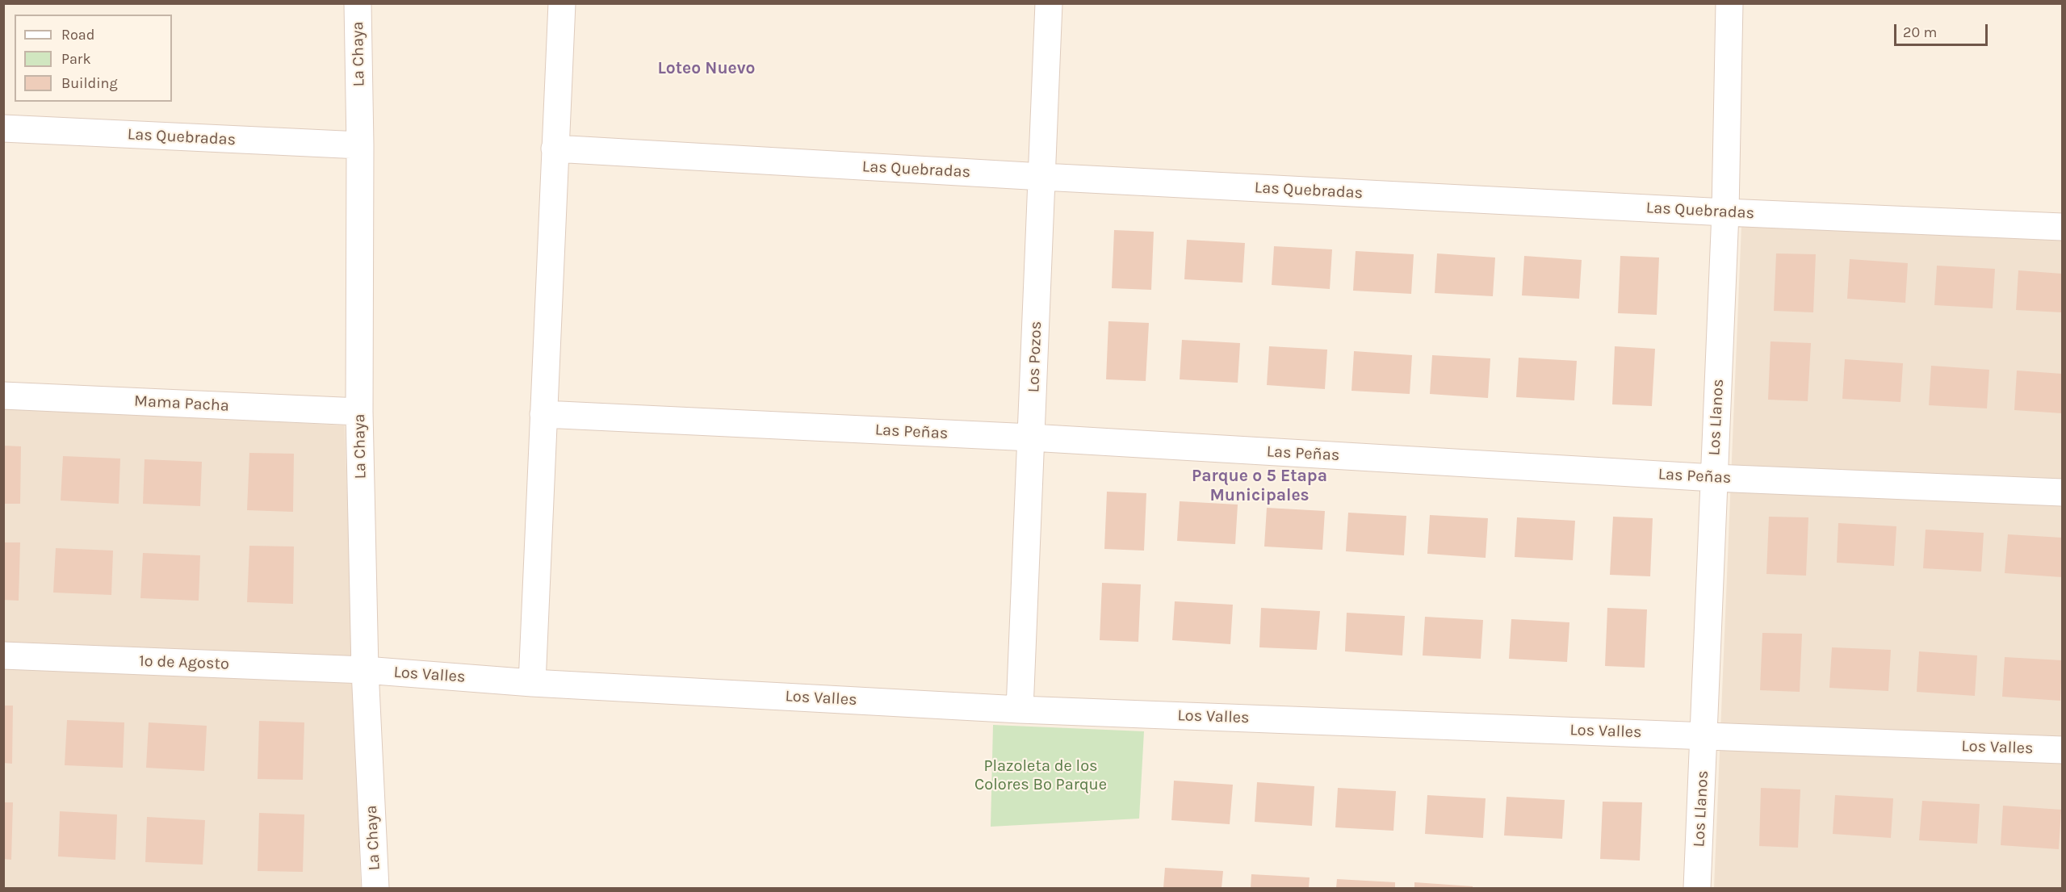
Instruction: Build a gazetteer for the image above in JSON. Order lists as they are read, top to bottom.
{
  "streets": {
    "street": [
      "La Chaya",
      "Las Quebradas",
      "Los Pozos",
      "Mama Pacha",
      "Los Llanos",
      "Las Peñas",
      "1º de Agosto",
      "Los Valles"
    ]
  },
  "crossings": [
    ["La Chaya", "Las Quebradas"],
    ["La Chaya", "Mama Pacha"],
    ["La Chaya", "1º de Agosto"],
    ["La Chaya", "Los Valles"],
    ["Las Quebradas", "Los Pozos"],
    ["Las Quebradas", "Los Llanos"],
    ["Los Pozos", "Las Peñas"],
    ["Los Pozos", "Los Valles"],
    ["Los Llanos", "Las Peñas"],
    ["Los Llanos", "Los Valles"],
    ["1º de Agosto", "Los Valles"]
  ],
  "districts": ["Loteo Nuevo", "Parque o 5 Etapa Municipales"],
  "parks": ["Plazoleta de los Colores Bº Parque"],
  "legend": ["Road", "Park", "Building"],
  "scale_bar": "20 m"
}
